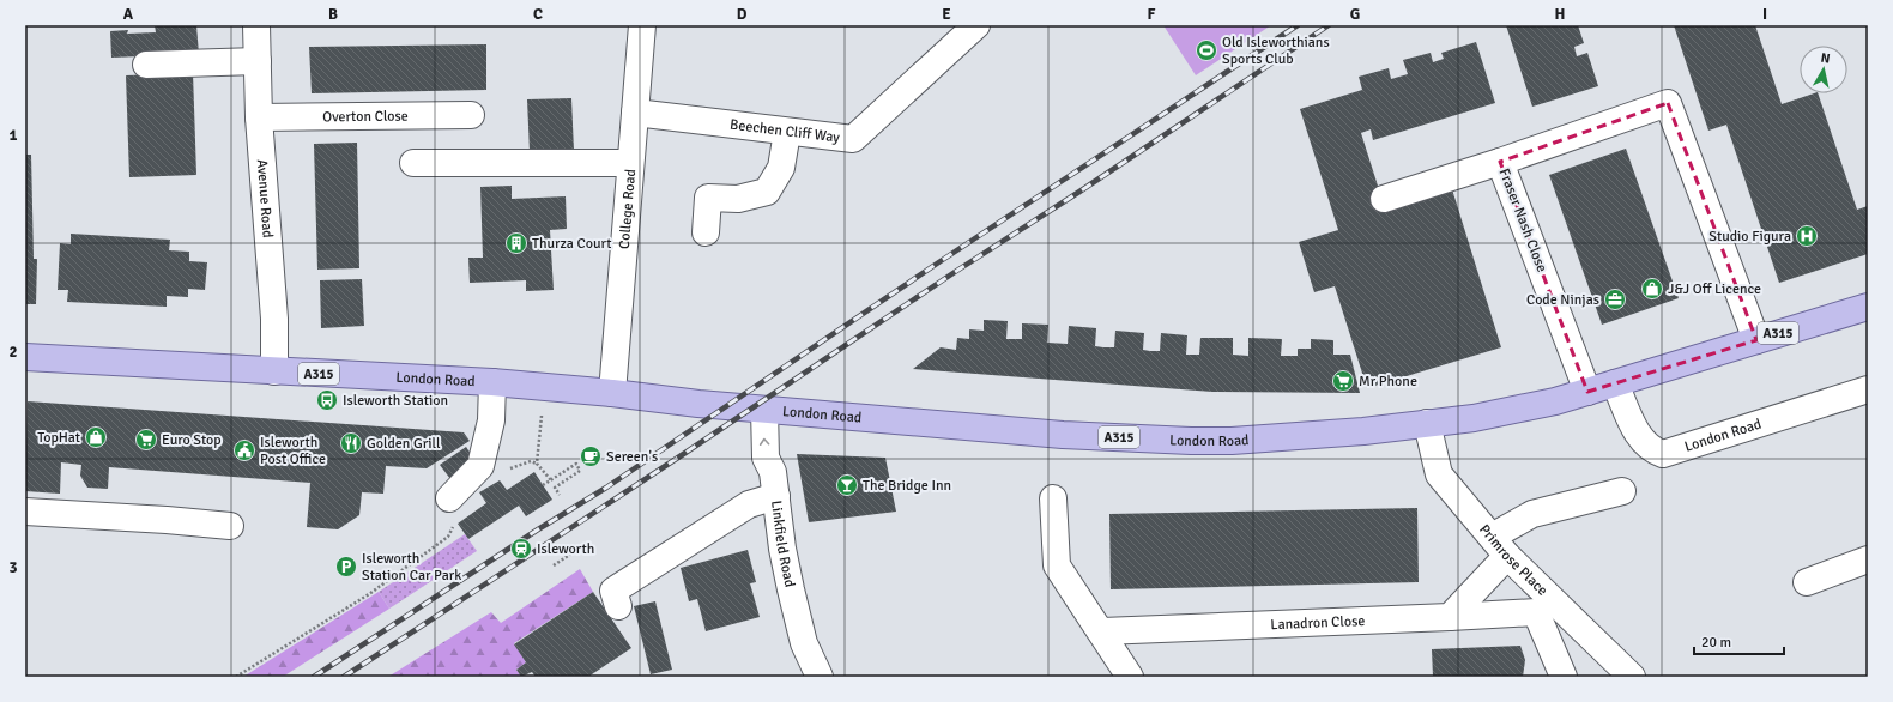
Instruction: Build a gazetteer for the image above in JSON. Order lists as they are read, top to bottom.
{
  "streets": {
    "main road": ["A315", "London Road"],
    "street": [
      "Overton Close",
      "Beechen Cliff Way",
      "Avenue Road",
      "College Road",
      "Fraser Nash Close",
      "Linkfield Road",
      "Primrose Place",
      "Lanadron Close"
    ]
  },
  "crossings": [
    ["Overton Close", "Avenue Road"],
    ["Beechen Cliff Way", "College Road"],
    ["Avenue Road", "London Road"],
    ["College Road", "London Road"],
    ["Fraser Nash Close", "London Road"],
    ["London Road", "Linkfield Road"],
    ["London Road", "Primrose Place"]
  ],
  "places": {
    "sports": ["Old Isleworthians Sports Club"],
    "hospital": ["Studio Figura"],
    "building": ["Thurza Court"],
    "shop": ["J&J Off Licence", "TopHat"],
    "office": ["Code Ninjas"],
    "supermarket": ["Mr Phone", "Euro Stop"],
    "bus stop": ["Isleworth Station"],
    "restaurant": ["Golden Grill"],
    "public building": ["Isleworth Post Office"],
    "cafe": ["Sereen's"],
    "bar": ["The Bridge Inn"],
    "station": ["Isleworth"],
    "parking": ["Isleworth Station Car Park"]
  },
  "scale_bar": "20 m",
  "north": "top",
  "grid": {
    "columns": [
      "A",
      "B",
      "C",
      "D",
      "E",
      "F",
      "G",
      "H",
      "I"
    ],
    "rows": ["1", "2", "3"]
  }
}
